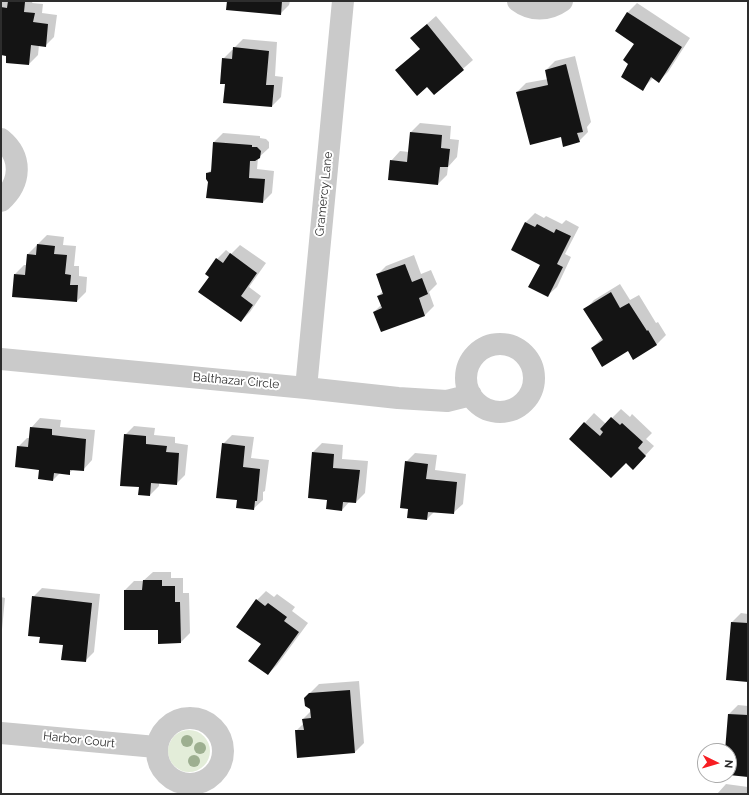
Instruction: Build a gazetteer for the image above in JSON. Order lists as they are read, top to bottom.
{
  "streets": {
    "street": ["Gramercy Lane", "Balthazar Circle", "Harbor Court"]
  },
  "crossings": [
    ["Gramercy Lane", "Balthazar Circle"]
  ],
  "north": "right"
}
